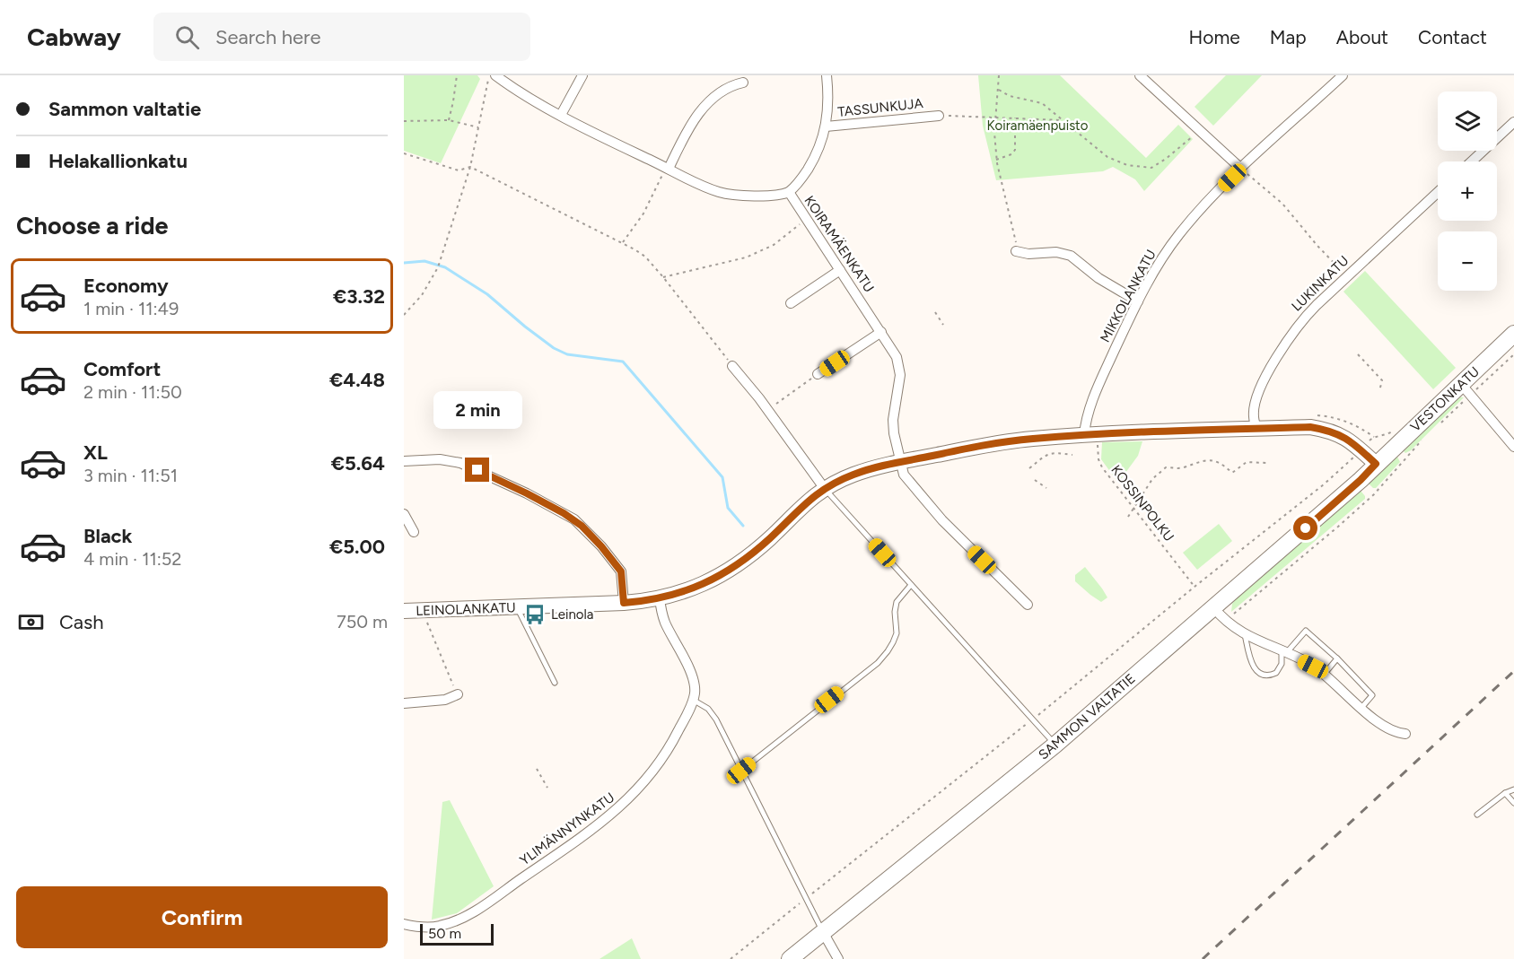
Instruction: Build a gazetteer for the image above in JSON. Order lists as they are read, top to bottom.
{
  "streets": {
    "main road": ["VESTONKATU", "SAMMON VALTATIE"],
    "street": [
      "TASSUNKUJA",
      "KOIRAMÄENKATU",
      "LUKINKATU",
      "MIKKOLANKATU",
      "LEINOLANKATU",
      "YLIMÄNNYNKATU"
    ],
    "path": ["KOSSINPOLKU"]
  },
  "crossings": [
    ["KOIRAMÄENKATU", "LEINOLANKATU"],
    ["LUKINKATU", "LEINOLANKATU"],
    ["MIKKOLANKATU", "KOSSINPOLKU"],
    ["MIKKOLANKATU", "LEINOLANKATU"],
    ["VESTONKATU", "LEINOLANKATU"],
    ["VESTONKATU", "SAMMON VALTATIE"],
    ["KOSSINPOLKU", "LEINOLANKATU"],
    ["LEINOLANKATU", "SAMMON VALTATIE"],
    ["LEINOLANKATU", "YLIMÄNNYNKATU"]
  ],
  "parks": ["Koiramäenpuisto"],
  "places": {
    "bus stop": ["Leinola"]
  },
  "scale_bar": "50 m",
  "page": {
    "header": "Cabway",
    "search": "Search here",
    "nav": [
      "Home",
      "Map",
      "About",
      "Contact"
    ],
    "banner": ["Sammon valtatie", "Helakallionkatu"],
    "map_buttons": ["+", "−"],
    "heading": "Choose a ride",
    "list": [
      {
        "name": "Economy",
        "note": "1 min · 11:49",
        "value": "€3.32"
      },
      {
        "name": "Comfort",
        "note": "2 min · 11:50",
        "value": "€4.48"
      },
      {
        "name": "XL",
        "note": "3 min · 11:51",
        "value": "€5.64"
      },
      {
        "name": "Black",
        "note": "4 min · 11:52",
        "value": "€5.00"
      }
    ],
    "bubble": "2 min",
    "pay": ["Cash", "750 m"],
    "buttons": "Confirm",
    "scale": "50 m"
  }
}
